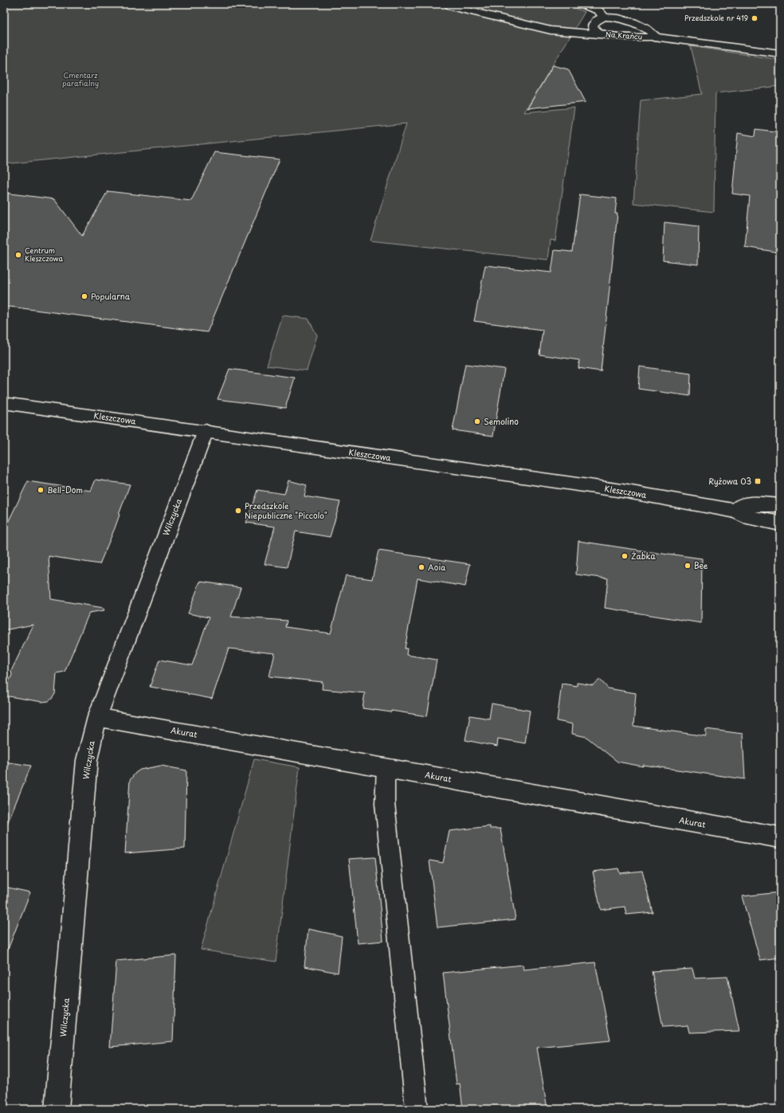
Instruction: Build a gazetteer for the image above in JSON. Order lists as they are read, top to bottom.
{
  "streets": {
    "street": [
      "Na Krańcu",
      "Kleszczowa",
      "Wilczycka",
      "Akurat"
    ]
  },
  "crossings": [
    ["Kleszczowa", "Wilczycka"],
    ["Wilczycka", "Akurat"]
  ],
  "parks": ["Cmentarz parafialny"],
  "places": {
    "other": [
      "Przedszkole nr 419",
      "Centrum Kleszczowa",
      "Popularna",
      "Semolino",
      "Bell-Dom",
      "Przedszkole Niepubliczne \"Piccolo\"",
      "Żabka",
      "Bee",
      "Aoia"
    ],
    "transit": ["Ryżowa 03"]
  }
}
